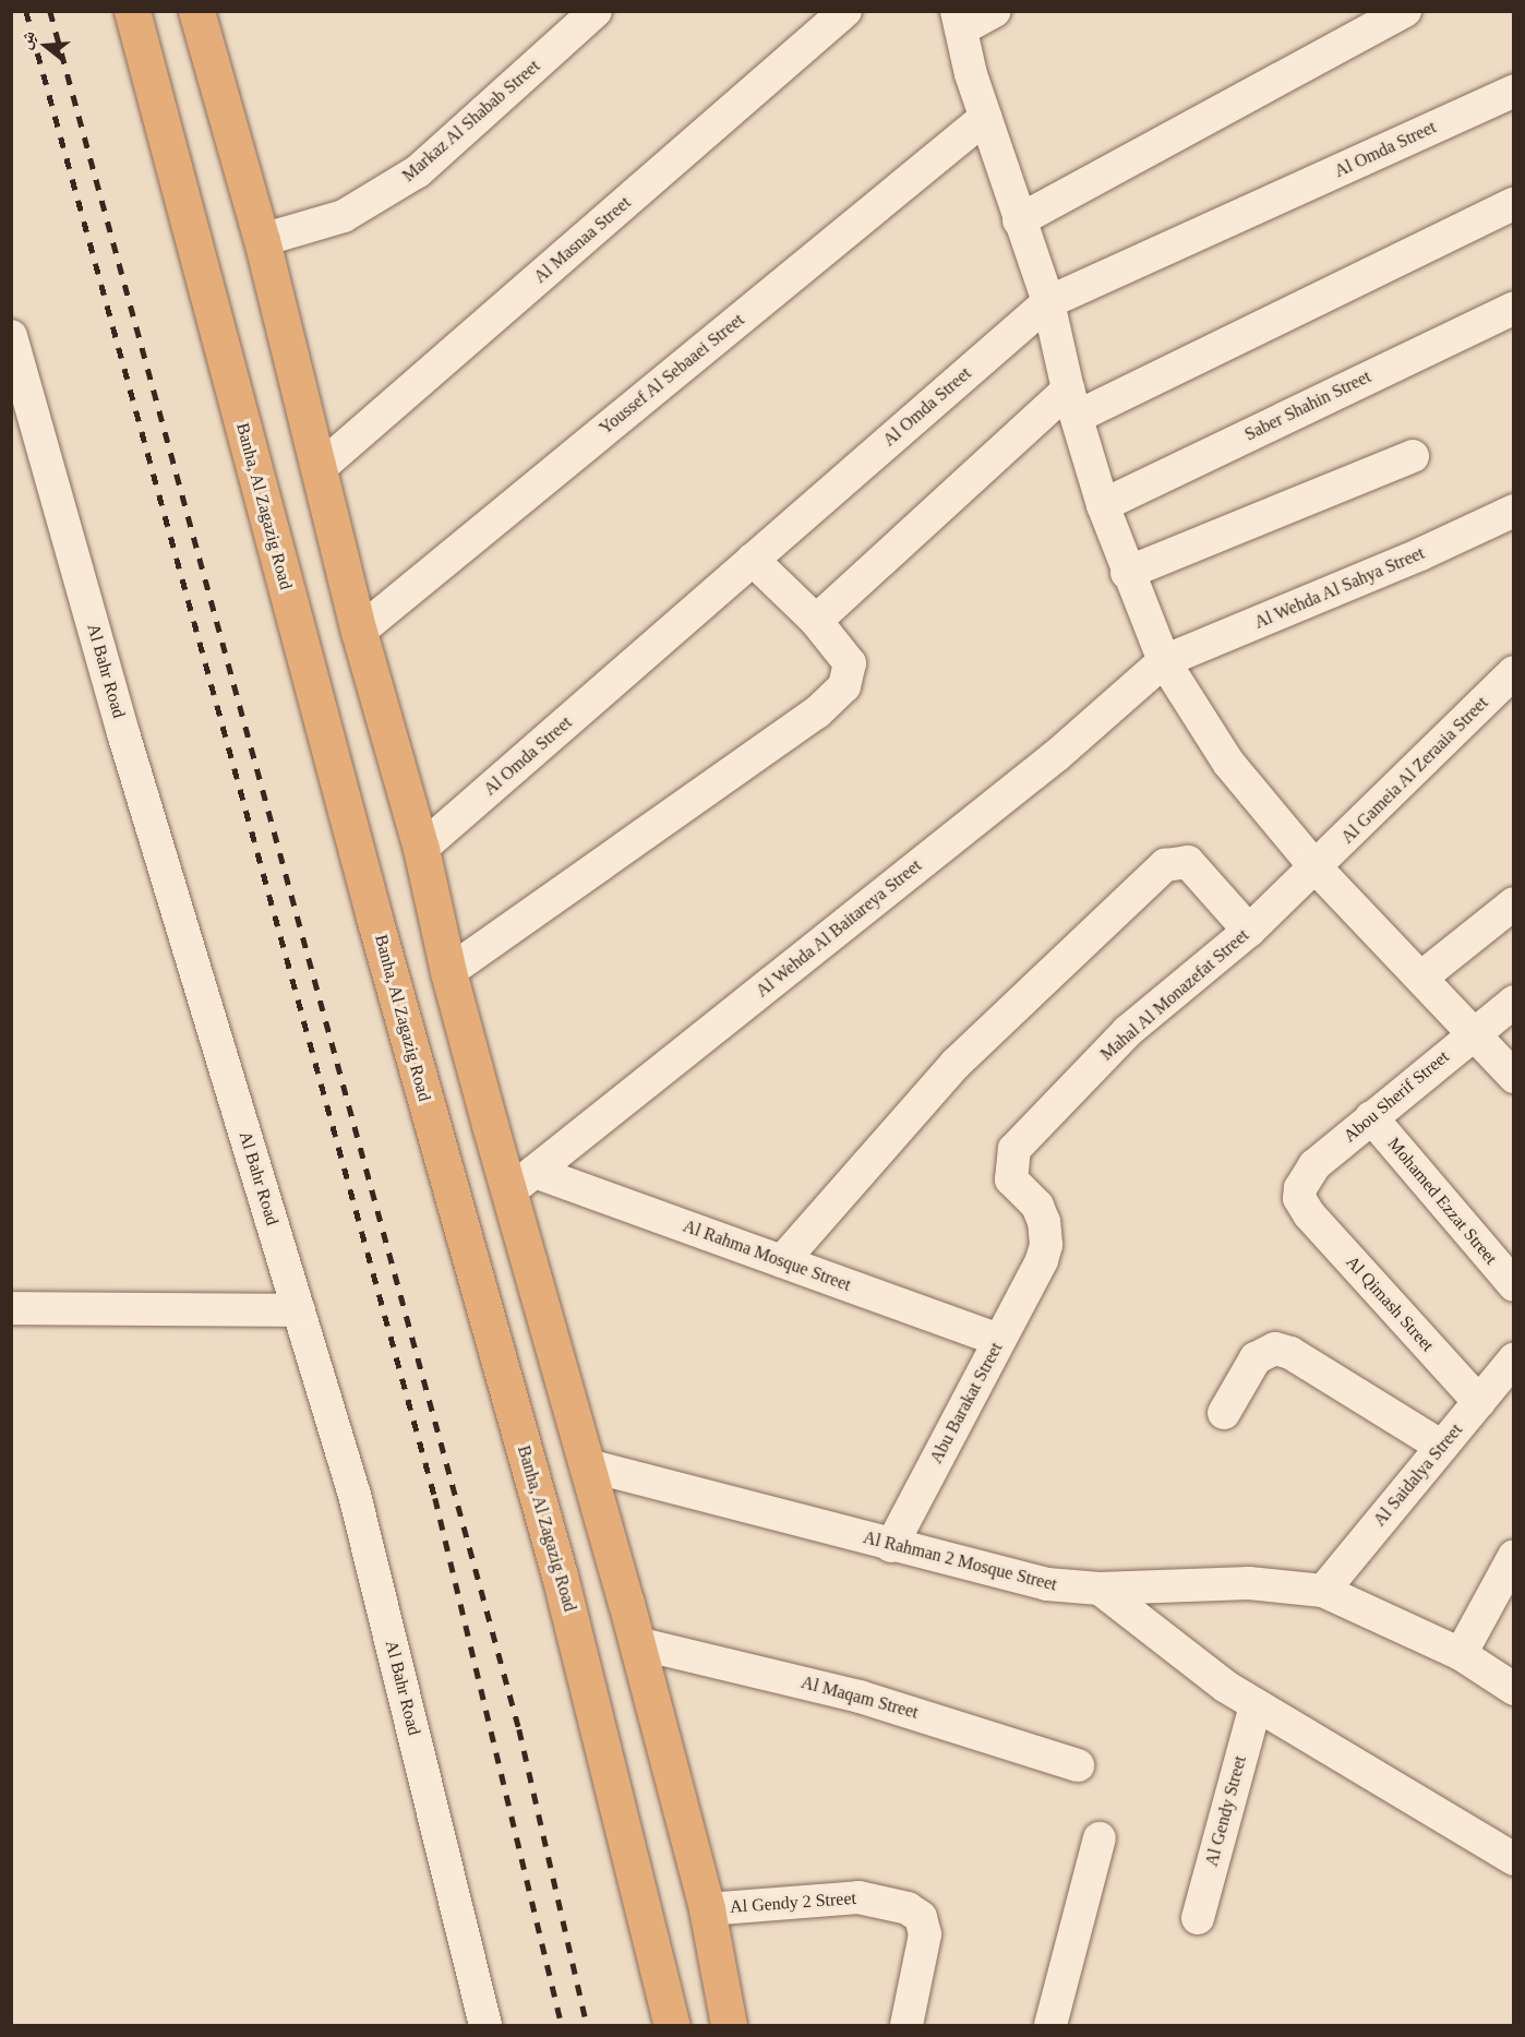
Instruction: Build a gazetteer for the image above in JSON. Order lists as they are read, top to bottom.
{
  "streets": {
    "highway": ["Banha, Al Zagazig Road"],
    "street": [
      "Markaz Al Shabab Street",
      "Al Omda Street",
      "Al Masnaa Street",
      "Youssef Al Sebaaei Street",
      "Saber Shahin Street",
      "Al Wehda Al Sahya Street",
      "Al Bahr Road",
      "Al Gameia Al Zeraaia Street",
      "Al Wehda Al Baitareya Street",
      "Mahal Al Monazefat Street",
      "Abou Sherif Street",
      "Mohamed Ezzat Street",
      "Al Rahma Mosque Street",
      "Al Qimash Street",
      "Abu Barakat Street",
      "Al Saidalya Street",
      "Al Rahman 2 Mosque Street",
      "Al Maqam Street",
      "Al Gendy Street",
      "Al Gendy 2 Street"
    ]
  },
  "crossings": [
    ["Al Wehda Al Sahya Street", "Al Wehda Al Baitareya Street"],
    ["Al Gameia Al Zeraaia Street", "Mahal Al Monazefat Street"],
    ["Al Wehda Al Baitareya Street", "Al Rahma Mosque Street"],
    ["Mahal Al Monazefat Street", "Abu Barakat Street"],
    ["Abou Sherif Street", "Mohamed Ezzat Street"],
    ["Abou Sherif Street", "Al Qimash Street"],
    ["Al Rahma Mosque Street", "Abu Barakat Street"],
    ["Al Qimash Street", "Al Saidalya Street"],
    ["Abu Barakat Street", "Al Rahman 2 Mosque Street"],
    ["Al Saidalya Street", "Al Rahman 2 Mosque Street"]
  ],
  "north": "left"
}
